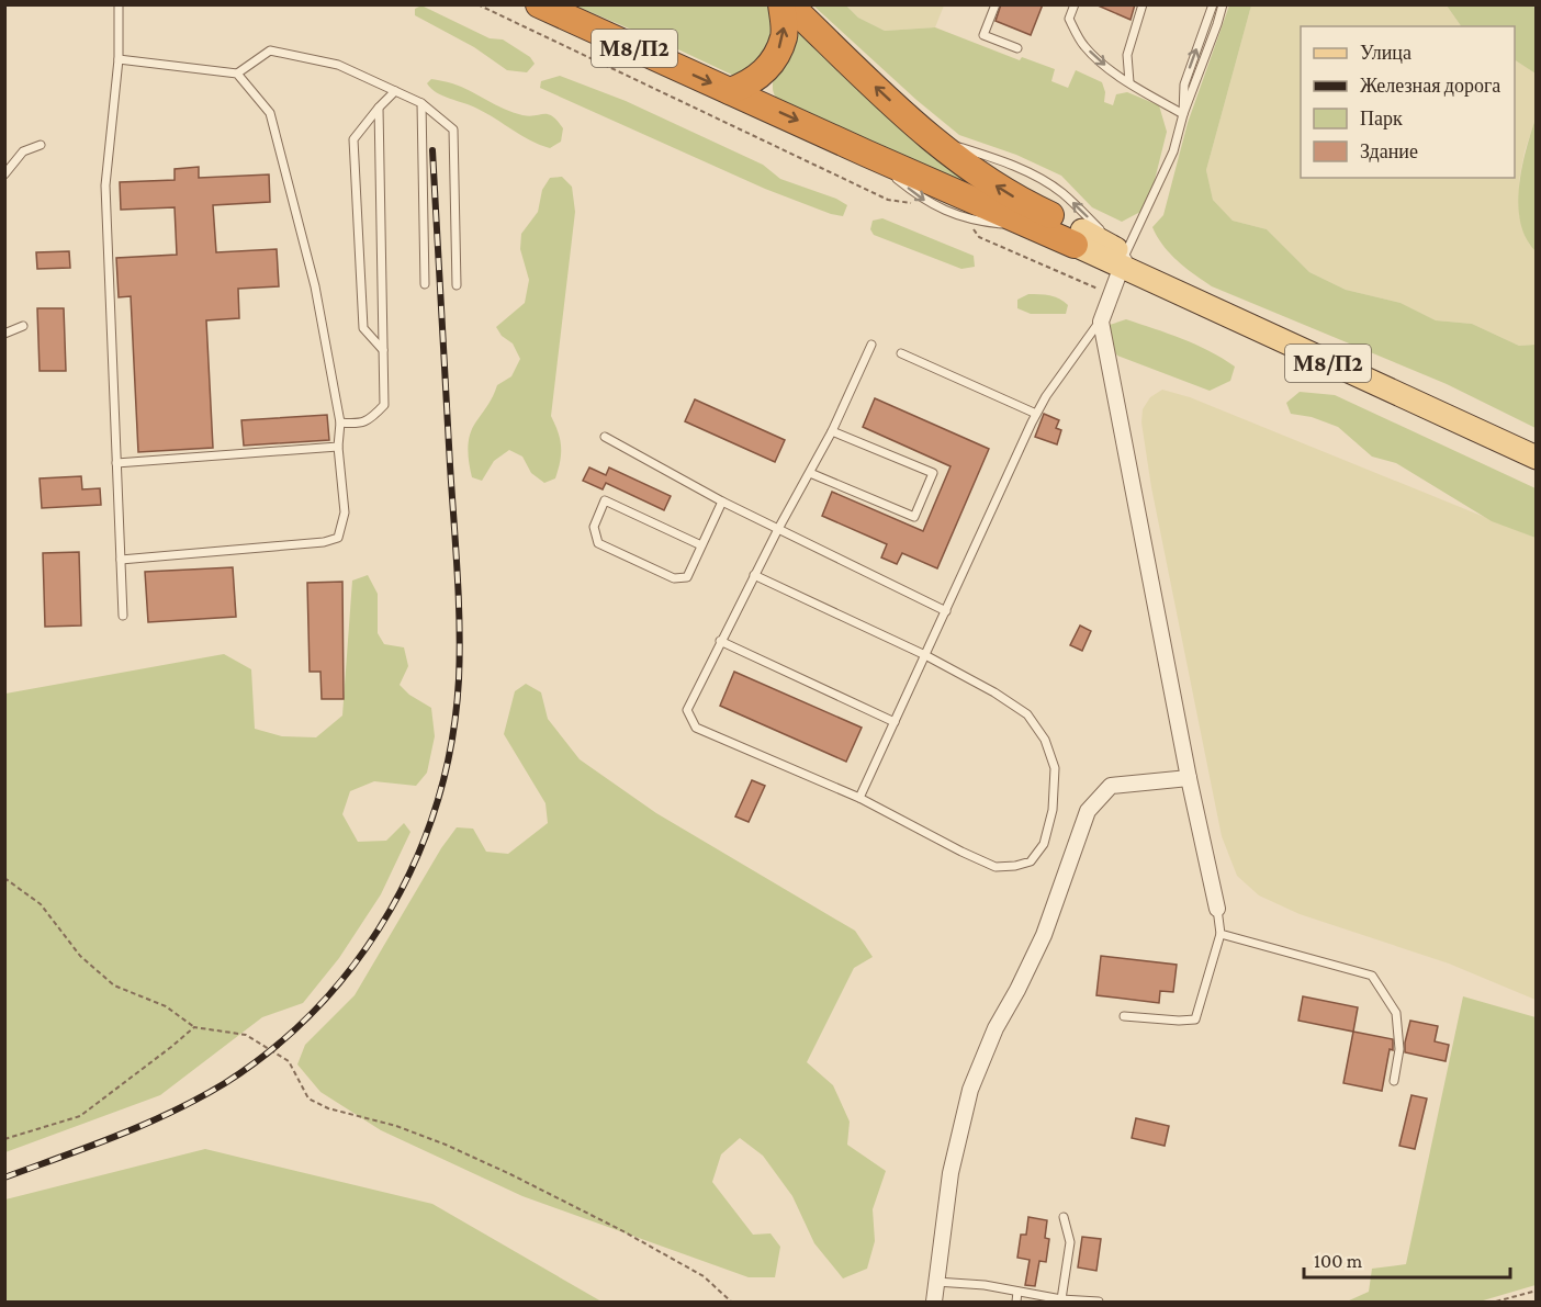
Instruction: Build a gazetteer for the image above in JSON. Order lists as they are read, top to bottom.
{
  "streets": {
    "highway": ["М8/П2"]
  },
  "legend": [
    "Улица",
    "Железная дорога",
    "Парк",
    "Здание"
  ],
  "scale_bar": "100 m"
}
